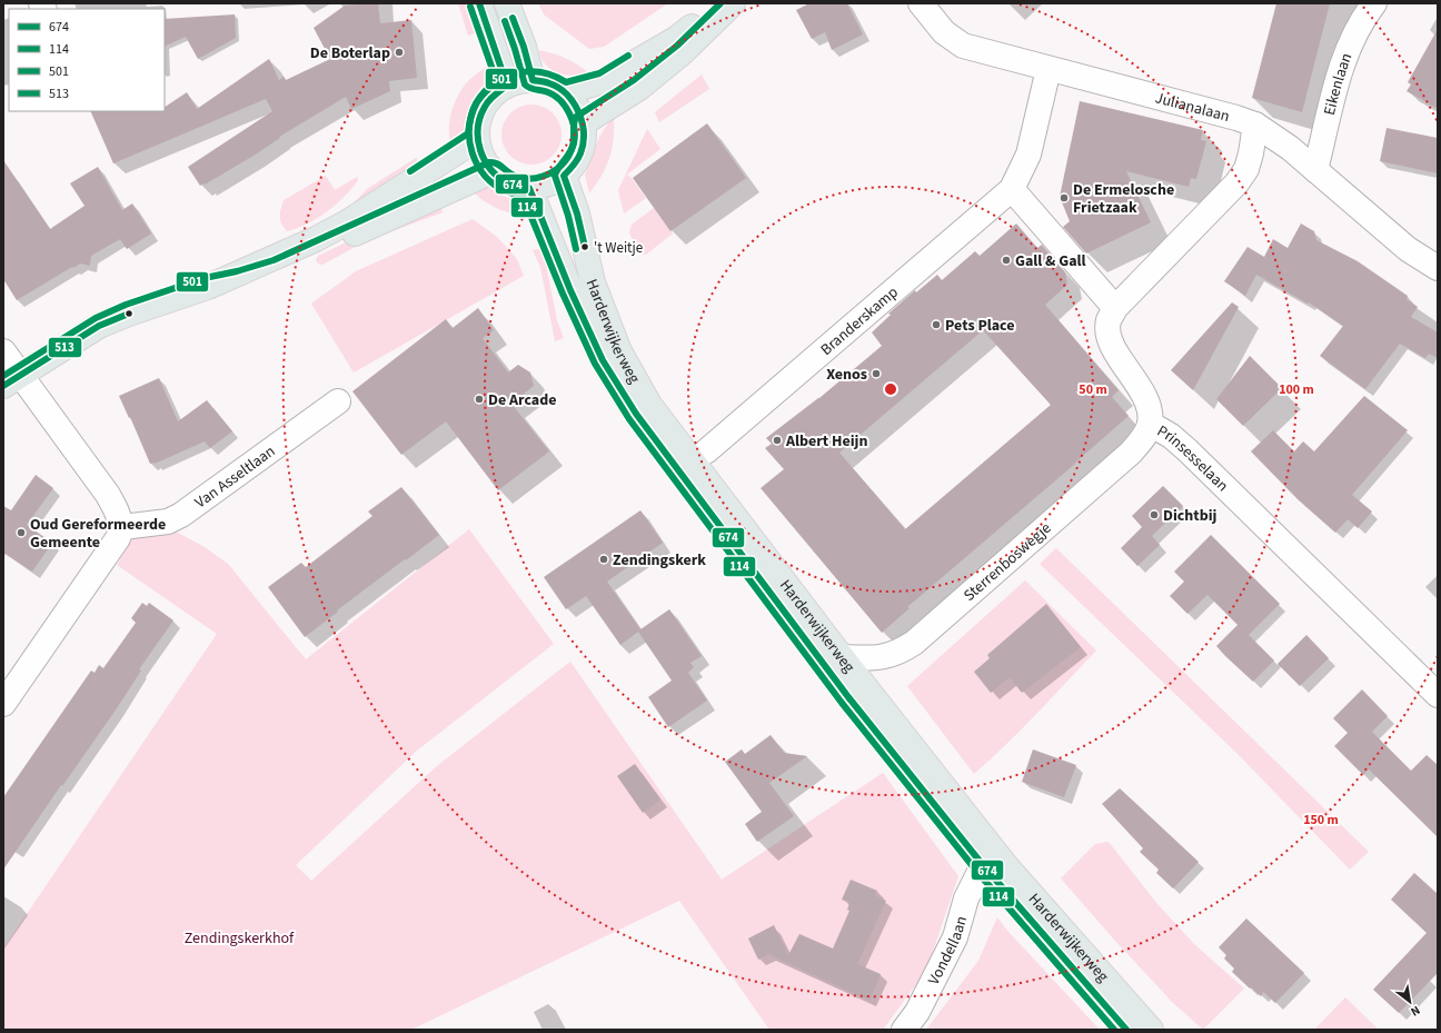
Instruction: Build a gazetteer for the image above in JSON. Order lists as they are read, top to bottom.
{
  "streets": {
    "main road": ["Harderwijkerweg"],
    "street": [
      "Eikenlaan",
      "Julianalaan",
      "Branderskamp",
      "Prinsesselaan",
      "Van Asseltlaan",
      "Sterrenboswegje",
      "Vondellaan"
    ]
  },
  "crossings": [
    ["Eikenlaan", "Julianalaan"],
    ["Julianalaan", "Branderskamp"],
    ["Julianalaan", "Prinsesselaan"],
    ["Harderwijkerweg", "Sterrenboswegje"],
    ["Harderwijkerweg", "Vondellaan"],
    ["Prinsesselaan", "Sterrenboswegje"]
  ],
  "parks": ["Zendingskerkhof"],
  "places": [
    "De Boterlap",
    "De Ermelosche Frietzaak",
    "'t Weitje",
    "Gall & Gall",
    "Pets Place",
    "Xenos",
    "De Arcade",
    "Albert Heijn",
    "Dichtbij",
    "Oud Gereformeerde Gemeente",
    "Zendingskerk"
  ],
  "lines": [
    "transit line 674",
    "transit line 501",
    "transit line 114",
    "transit line 513"
  ],
  "legend": [
    "674",
    "114",
    "501",
    "513"
  ],
  "north": "bottom right",
  "rings": ["50 m", "100 m", "150 m"]
}
